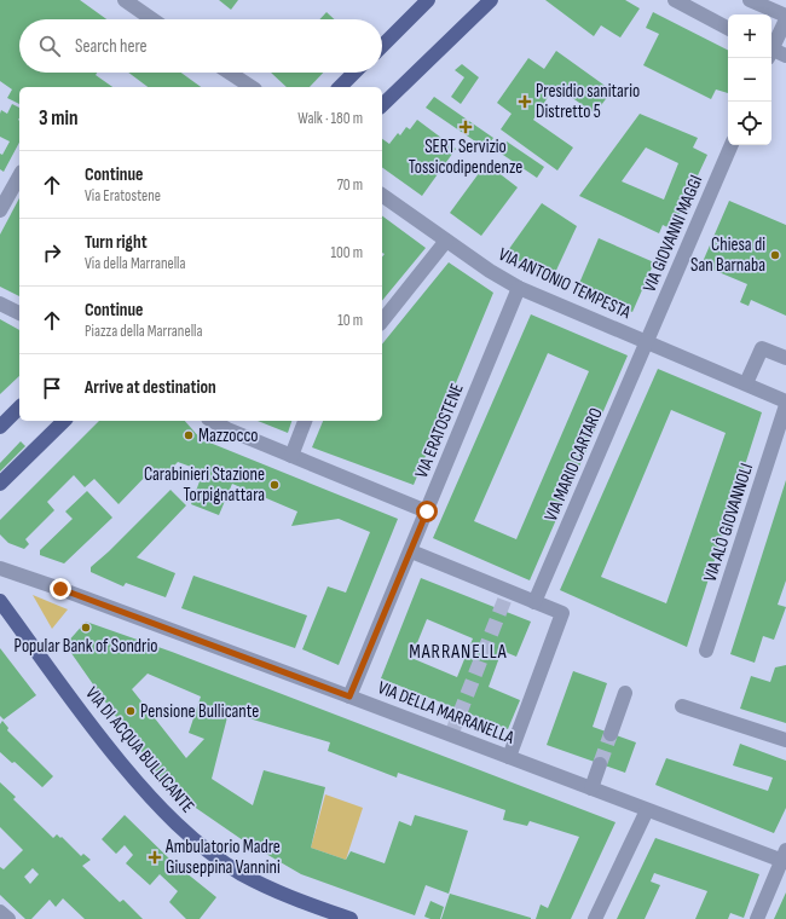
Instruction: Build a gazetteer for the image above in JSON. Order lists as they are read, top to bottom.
{
  "streets": {
    "main road": ["VIA DI ACQUA BULLICANTE"],
    "street": [
      "VIA GIOVANNI MAGGI",
      "VIA ANTONIO TEMPESTA",
      "VIA ERATOSTENE",
      "VIA MARIO CARTARO",
      "VIA ALÒ GIOVANNOLI",
      "VIA DELLA MARRANELLA"
    ]
  },
  "crossings": [
    ["VIA GIOVANNI MAGGI", "VIA ANTONIO TEMPESTA"],
    ["VIA GIOVANNI MAGGI", "VIA MARIO CARTARO"],
    ["VIA ANTONIO TEMPESTA", "VIA ERATOSTENE"],
    ["VIA ANTONIO TEMPESTA", "VIA MARIO CARTARO"],
    ["VIA ERATOSTENE", "VIA DELLA MARRANELLA"]
  ],
  "districts": ["MARRANELLA"],
  "places": {
    "health": ["Presidio sanitario Distretto 5", "SERT Servizio Tossicodipendenze", "Ambulatorio Madre Giuseppina Vannini"],
    "other": [
      "Chiesa di San Barnaba",
      "Mazzocco",
      "Carabinieri Stazione Torpignattara",
      "Popular Bank of Sondrio",
      "Pensione Bullicante"
    ]
  },
  "page": {
    "map_buttons": ["+", "−"],
    "search": "Search here",
    "heading": ["3 min", "Walk · 180 m"],
    "list": [
      ["Continue", "Via Eratostene", "70 m"],
      ["Turn right", "Via della Marranella", "100 m"],
      ["Continue", "Piazza della Marranella", "10 m"],
      "Arrive at destination"
    ]
  }
}
